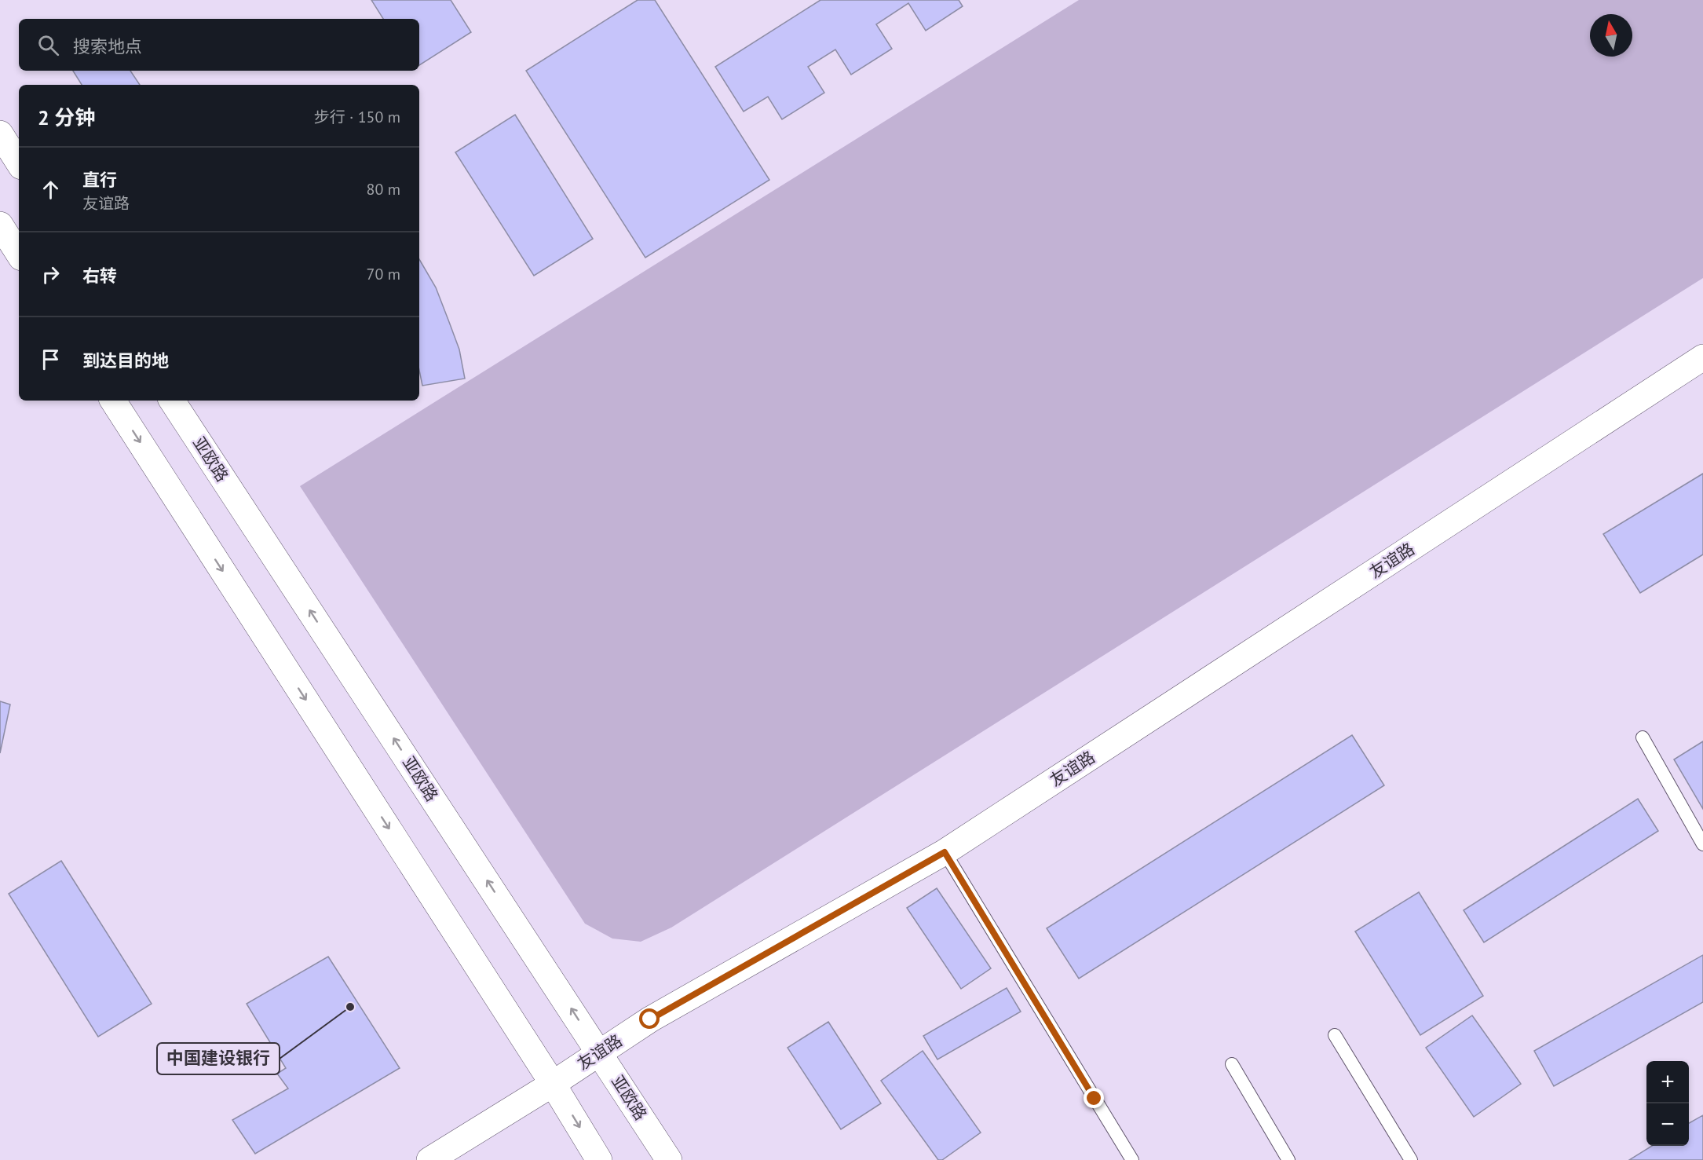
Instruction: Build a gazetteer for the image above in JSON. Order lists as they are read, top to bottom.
{
  "streets": {
    "main road": ["亚欧路", "友谊路"]
  },
  "crossings": [
    ["亚欧路", "友谊路"]
  ],
  "places": ["中国建设银行"],
  "north": "top",
  "page": {
    "search": "搜索地点",
    "heading": ["2 分钟", "步行 · 150 m"],
    "list": [
      ["直行", "友谊路", "80 m"],
      ["右转", "70 m"],
      "到达目的地"
    ],
    "map_buttons": ["+", "−"]
  }
}
